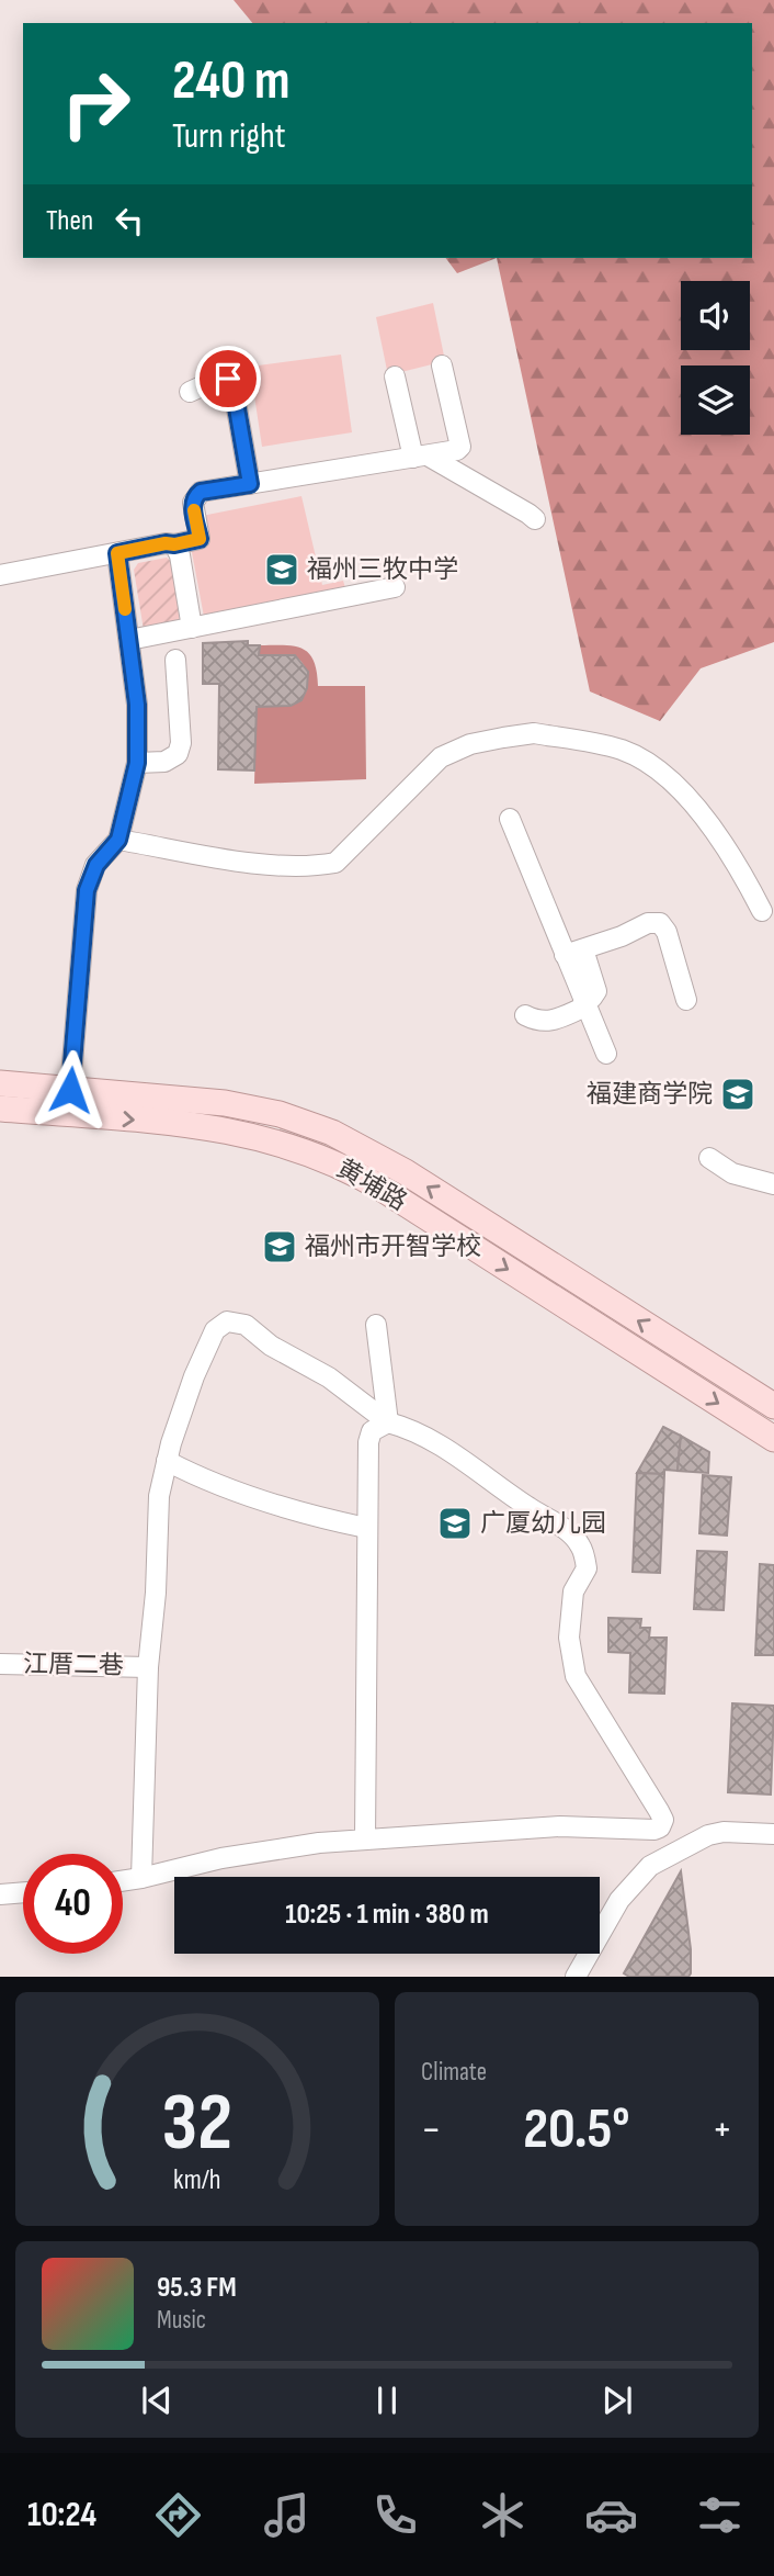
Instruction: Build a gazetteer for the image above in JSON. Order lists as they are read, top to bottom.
{
  "streets": {
    "main road": ["黄埔路"],
    "street": ["江厝二巷"]
  },
  "places": {
    "school or university": [
      "福州三牧中学",
      "福建商学院",
      "福州市开智学校",
      "广厦幼儿园"
    ]
  },
  "page": {
    "turn": ["240 m", "Turn right"],
    "then": "Then",
    "limit": "40",
    "trip": "10:25 · 1 min · 380 m",
    "tile": "Climate",
    "heat": ["−", "20.5°", "+"],
    "song": ["95.3 FM", "Music"],
    "tabs": "10:24",
    "gauge": ["32", "km/h"]
  }
}
